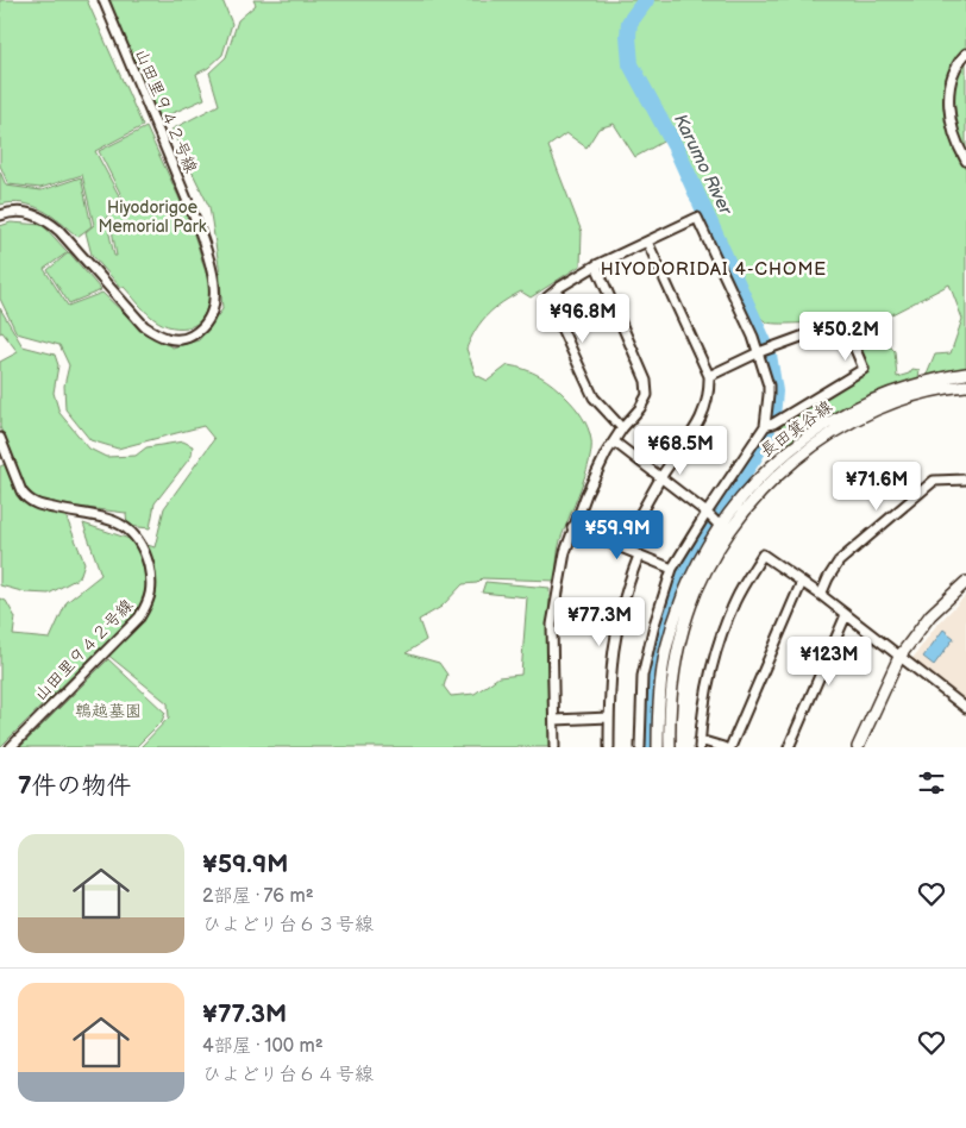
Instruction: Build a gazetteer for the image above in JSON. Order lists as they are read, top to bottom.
{
  "streets": {
    "street": ["山田里９４２号線", "長田箕谷線"]
  },
  "districts": ["HIYODORIDAI 4-CHOME"],
  "water": ["Karumo River"],
  "parks": ["Hiyodorigoe Memorial Park", "鵯越墓園"],
  "page": {
    "price": [
      "¥96.8M",
      "¥50.2M",
      "¥68.5M",
      "¥71.6M",
      "¥59.9M",
      "¥77.3M",
      "¥123M"
    ],
    "heading": "7件の物件",
    "list": [
      {
        "name": "¥59.9M",
        "note": "2部屋 · 76 m² · ひよどり台６３号線"
      },
      {
        "name": "¥77.3M",
        "note": "4部屋 · 100 m² · ひよどり台６４号線"
      }
    ]
  }
}
